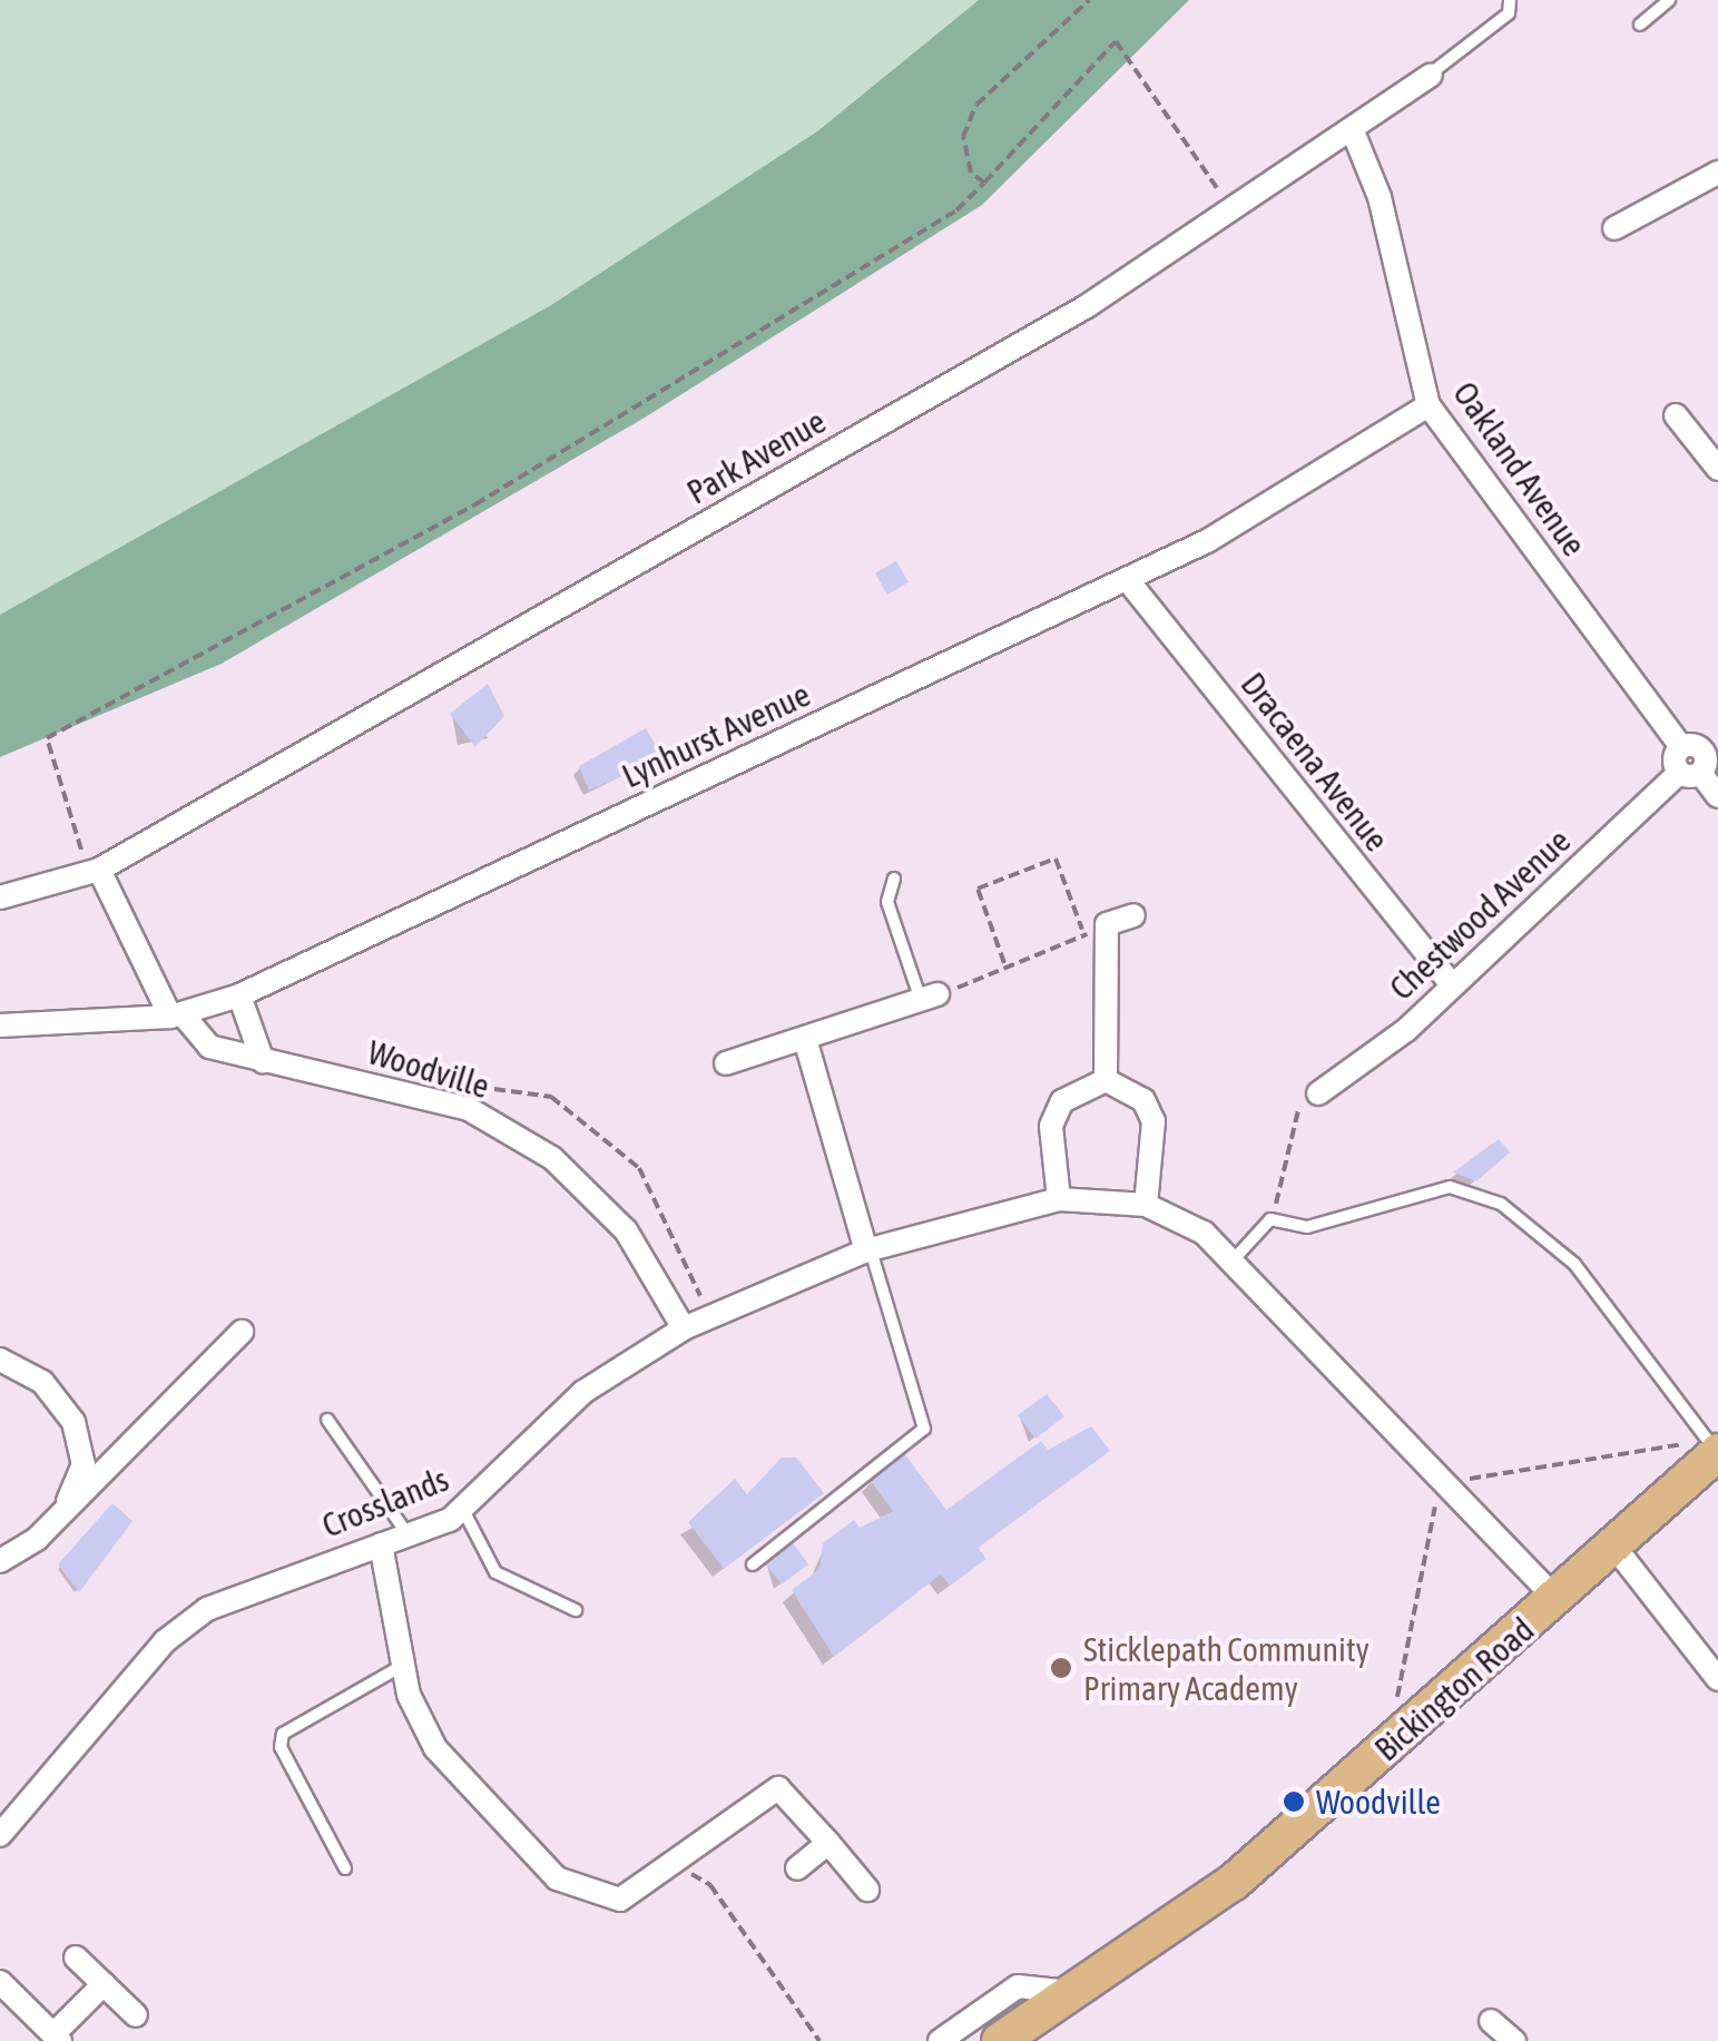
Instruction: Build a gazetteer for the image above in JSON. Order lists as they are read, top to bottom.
{
  "streets": {
    "main road": ["Bickington Road"],
    "street": [
      "Park Avenue",
      "Oakland Avenue",
      "Lynhurst Avenue",
      "Dracaena Avenue",
      "Chestwood Avenue",
      "Woodville",
      "Crosslands"
    ]
  },
  "crossings": [
    ["Park Avenue", "Oakland Avenue"],
    ["Oakland Avenue", "Lynhurst Avenue"],
    ["Oakland Avenue", "Chestwood Avenue"],
    ["Lynhurst Avenue", "Dracaena Avenue"],
    ["Lynhurst Avenue", "Woodville"],
    ["Dracaena Avenue", "Chestwood Avenue"],
    ["Woodville", "Crosslands"]
  ],
  "places": ["Sticklepath Community Primary Academy", "Woodville"]
}
